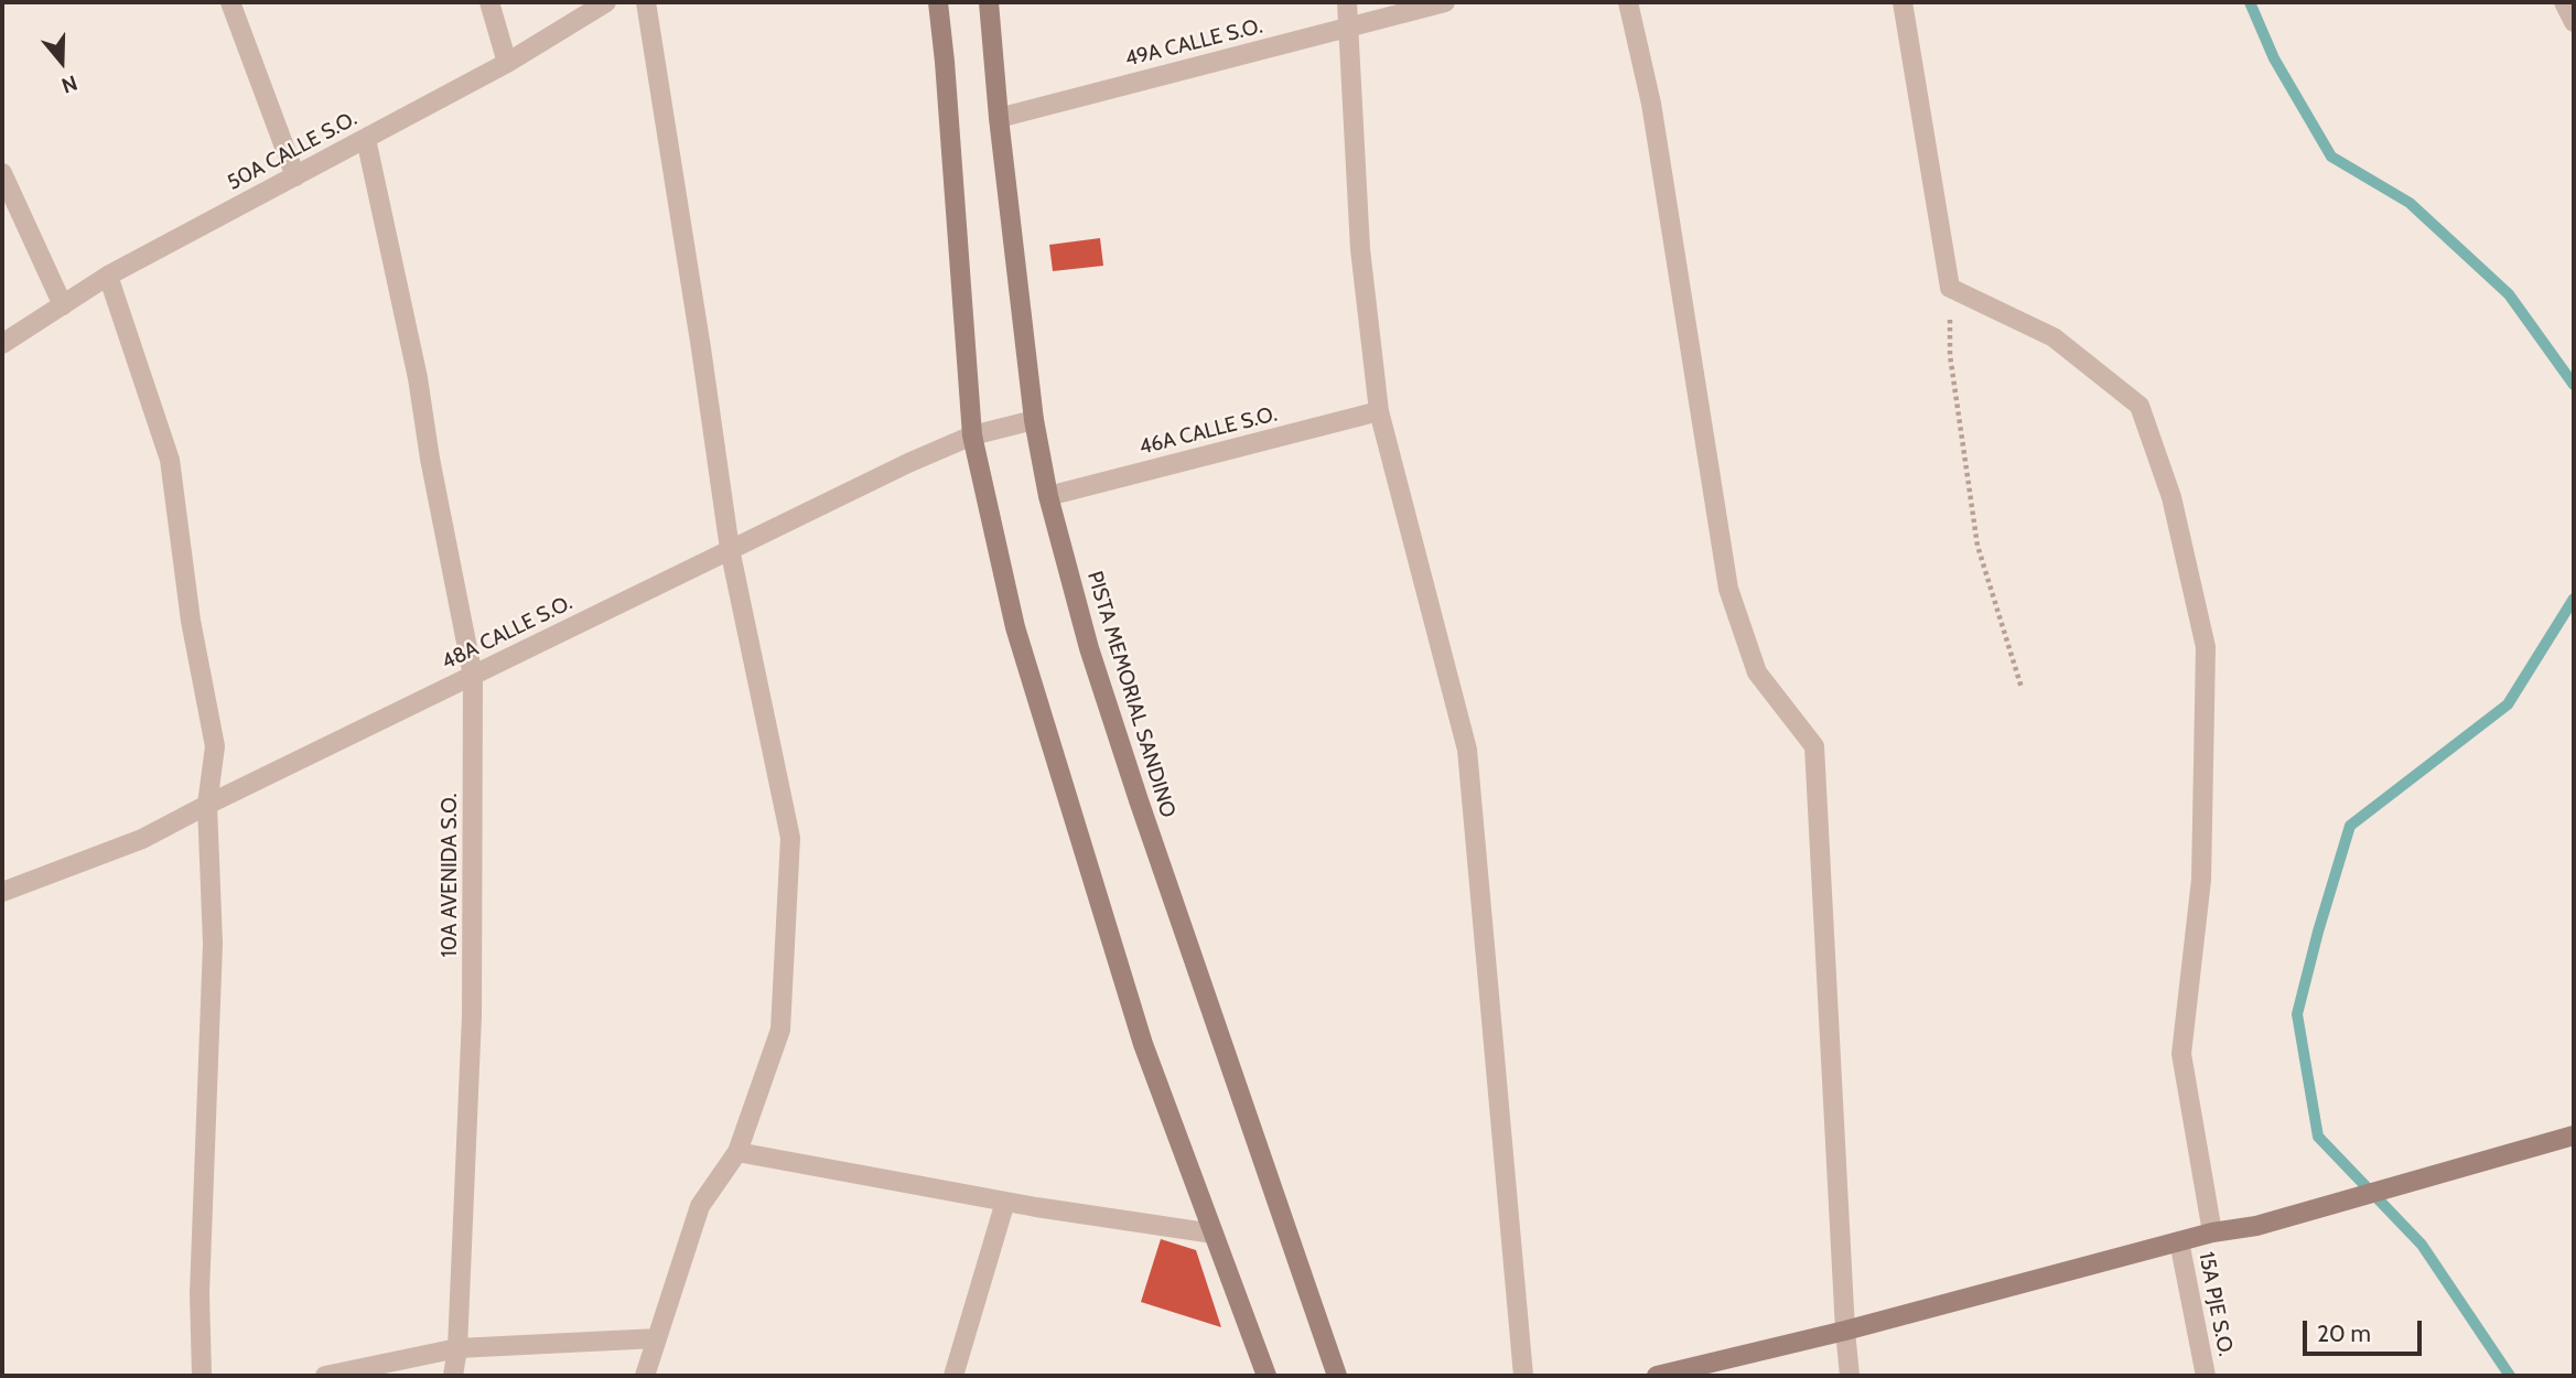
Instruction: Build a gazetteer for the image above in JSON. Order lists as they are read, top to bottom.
{
  "streets": {
    "main road": ["PISTA MEMORIAL SANDINO"],
    "street": [
      "49A CALLE S.O.",
      "50A CALLE S.O.",
      "46A CALLE S.O.",
      "48A CALLE S.O.",
      "10A AVENIDA S.O.",
      "15A PJE S.O."
    ]
  },
  "crossings": [
    ["49A CALLE S.O.", "PISTA MEMORIAL SANDINO"],
    ["50A CALLE S.O.", "10A AVENIDA S.O."],
    ["46A CALLE S.O.", "PISTA MEMORIAL SANDINO"],
    ["48A CALLE S.O.", "PISTA MEMORIAL SANDINO"],
    ["48A CALLE S.O.", "10A AVENIDA S.O."]
  ],
  "scale_bar": "20 m",
  "north": "bottom"
}
